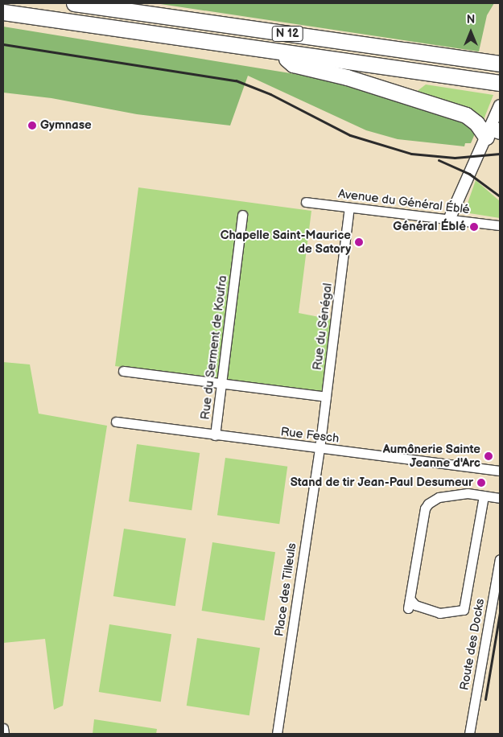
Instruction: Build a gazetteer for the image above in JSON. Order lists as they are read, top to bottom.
{
  "streets": {
    "highway": ["N 12"],
    "street": [
      "Avenue du Général Éblé",
      "Rue du Sénégal",
      "Rue du Serment de Koufra",
      "Rue Fesch",
      "Place des Tilleuls",
      "Route des Docks"
    ]
  },
  "crossings": [
    ["Avenue du Général Éblé", "Rue du Sénégal"],
    ["Rue du Sénégal", "Rue Fesch"],
    ["Rue du Sénégal", "Place des Tilleuls"],
    ["Rue du Serment de Koufra", "Rue Fesch"],
    ["Rue Fesch", "Place des Tilleuls"]
  ],
  "places": [
    "Gymnase",
    "Général Éblé",
    "Chapelle Saint-Maurice de Satory",
    "Aumônerie Sainte Jeanne d'Arc",
    "Stand de tir Jean-Paul Desumeur"
  ],
  "north": "top"
}
